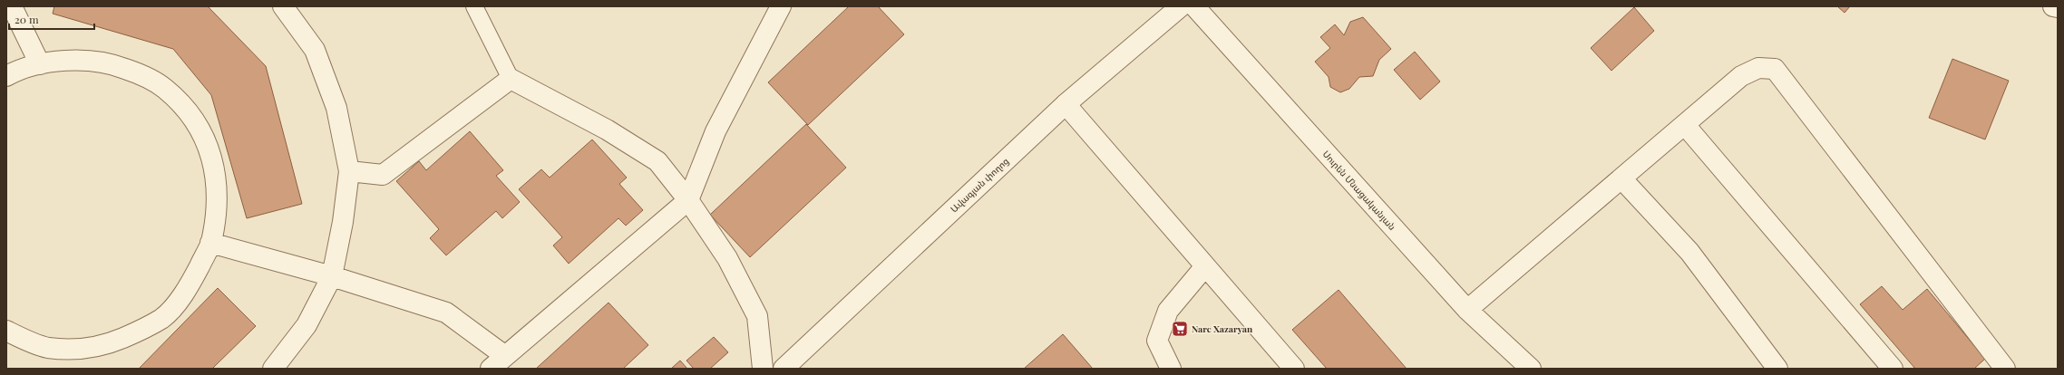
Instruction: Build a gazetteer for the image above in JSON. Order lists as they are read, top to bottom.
{
  "streets": {
    "street": ["Ավագյան փողոց", "Սուրեն Մնացականյան"]
  },
  "places": {
    "supermarket": ["Nare Xazaryan"]
  },
  "scale_bar": "20 m"
}
